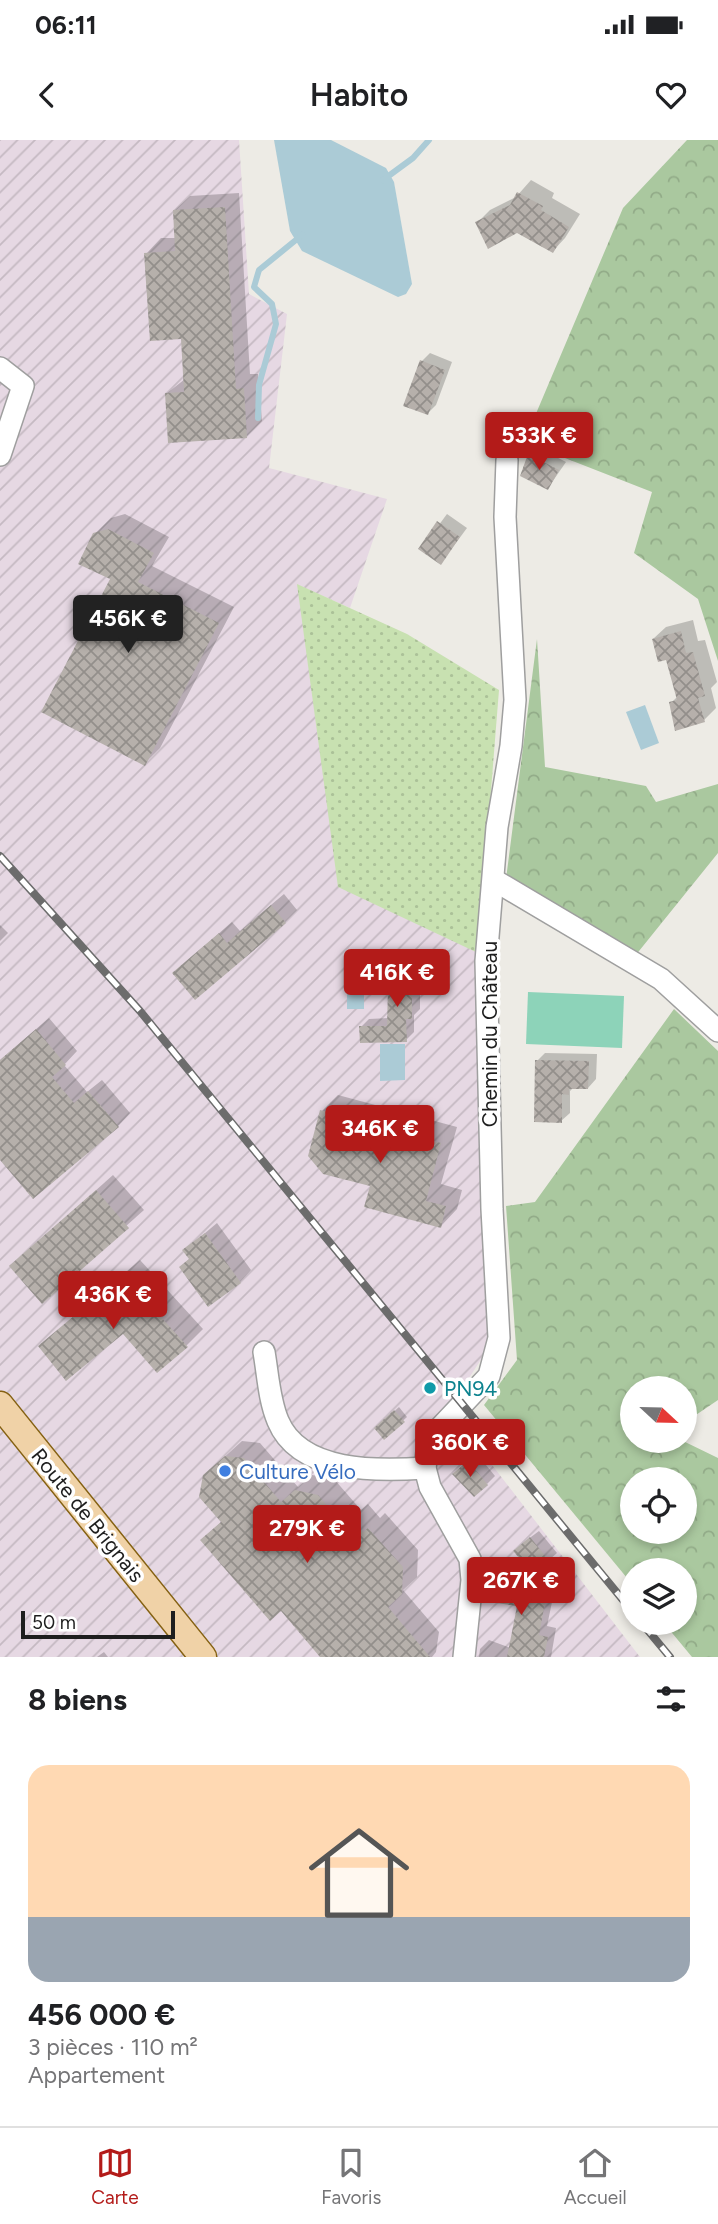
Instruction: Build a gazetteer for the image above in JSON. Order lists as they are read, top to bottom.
{
  "streets": {
    "main road": ["Route de Brignais"],
    "street": ["Chemin du Château"]
  },
  "places": ["PN94", "Culture Vélo"],
  "scale_bar": "50 m",
  "north": "right",
  "page": {
    "status": "06:11",
    "header": "Habito",
    "price": [
      "533K €",
      "456K €",
      "416K €",
      "346K €",
      "436K €",
      "360K €",
      "279K €",
      "267K €"
    ],
    "scale": "50 m",
    "heading": "8 biens",
    "list": [
      {
        "name": "456 000 €",
        "note": "3 pièces · 110 m² · Appartement"
      }
    ],
    "tabs": ["Carte", "Favoris", "Accueil"]
  }
}
